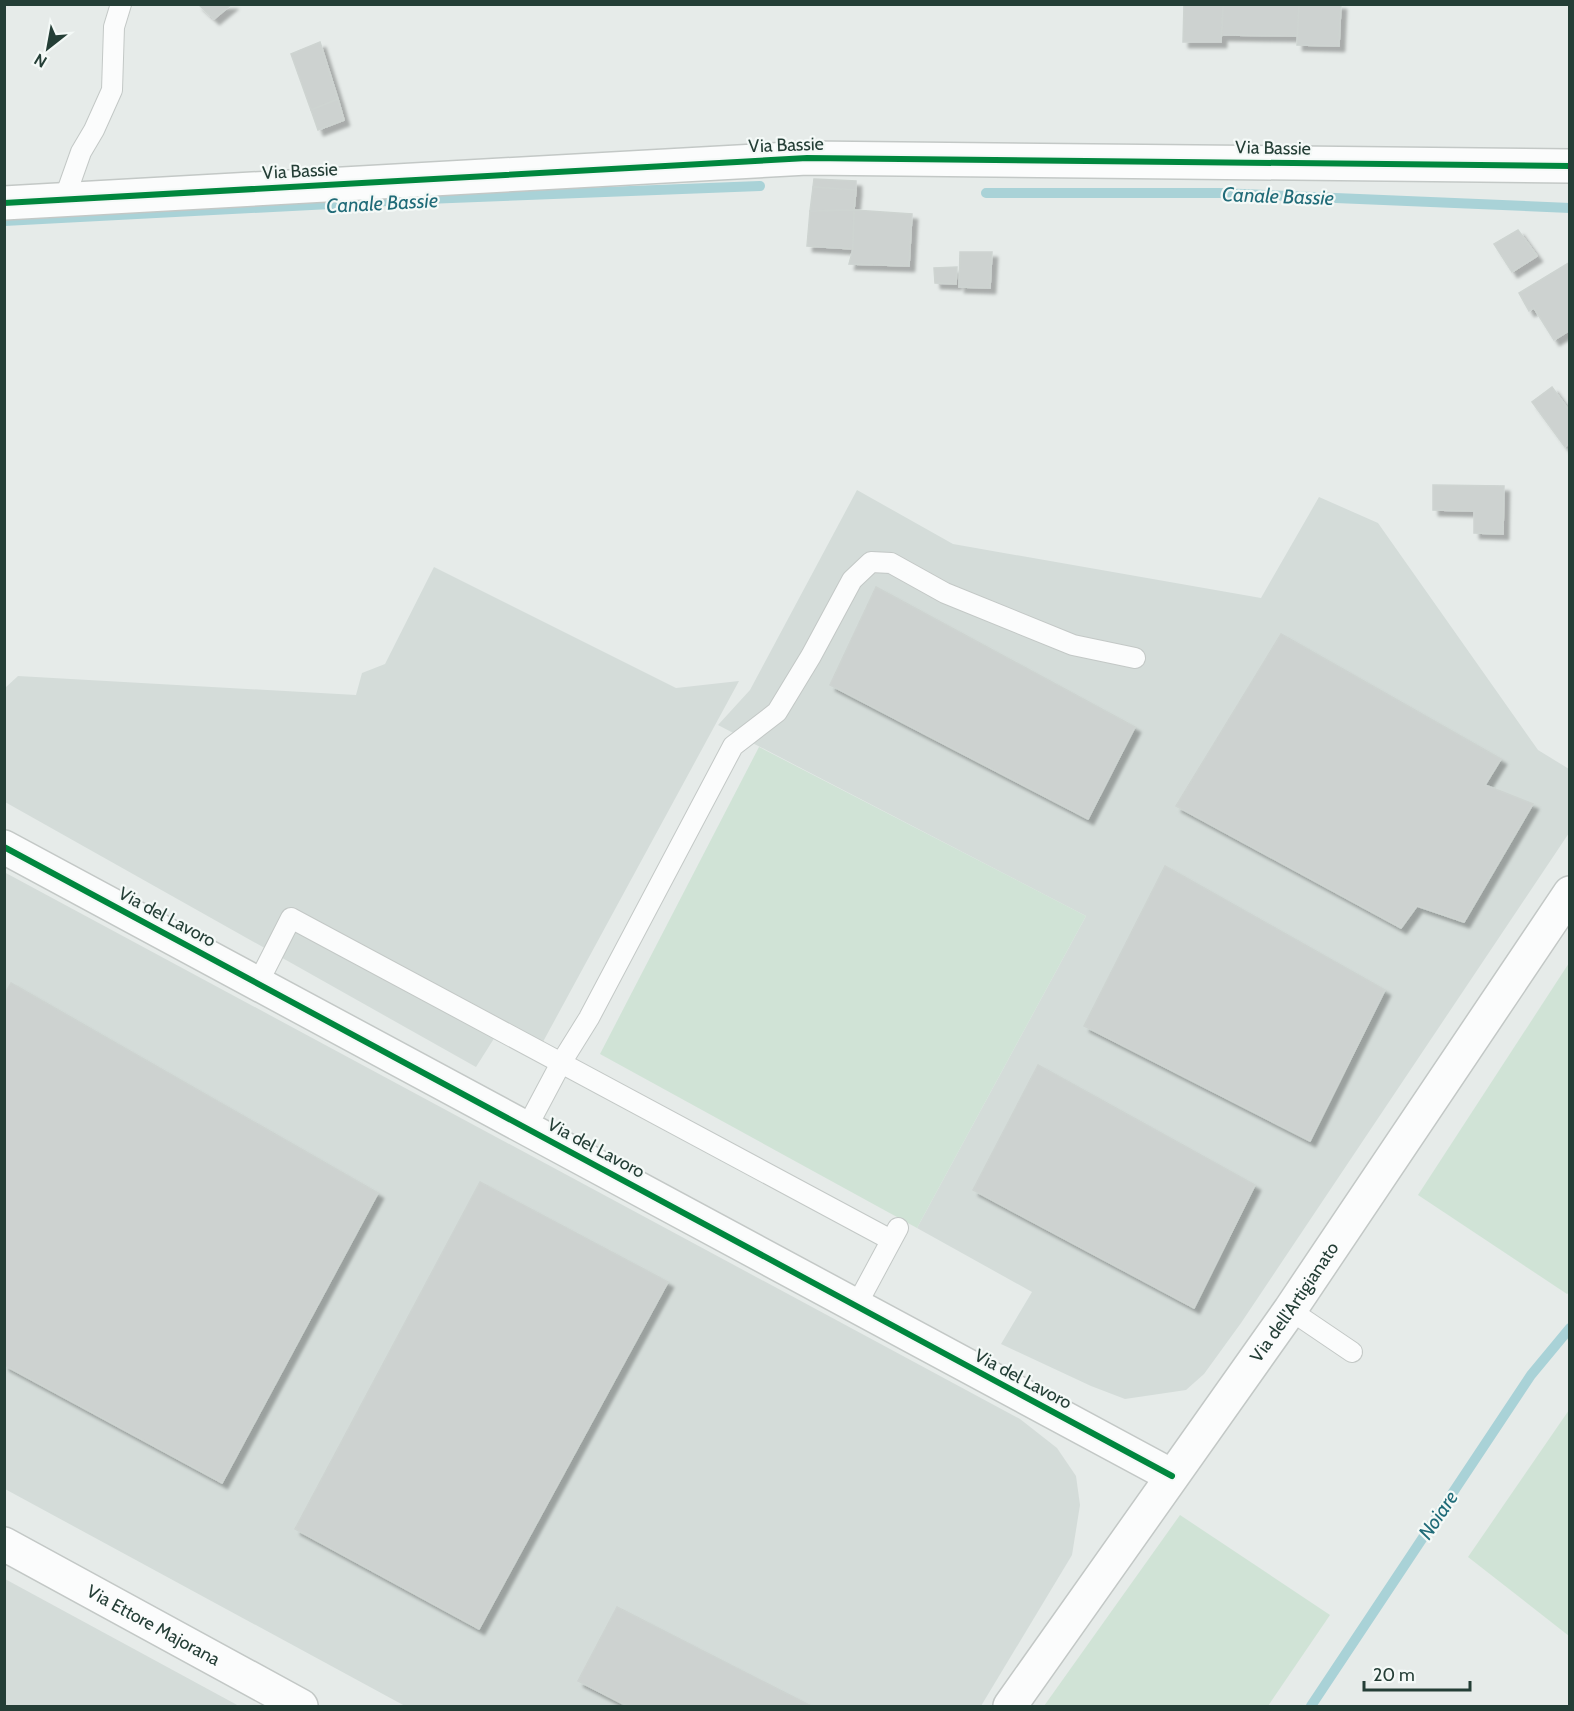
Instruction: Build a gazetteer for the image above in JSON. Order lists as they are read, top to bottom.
{
  "streets": {
    "street": [
      "Via Bassie",
      "Via del Lavoro",
      "Via dell'Artigianato",
      "Via Ettore Majorana"
    ]
  },
  "crossings": [
    ["Via del Lavoro", "Via dell'Artigianato"]
  ],
  "water": ["Canale Bassie", "Noiare"],
  "scale_bar": "20 m",
  "north": "bottom left"
}
